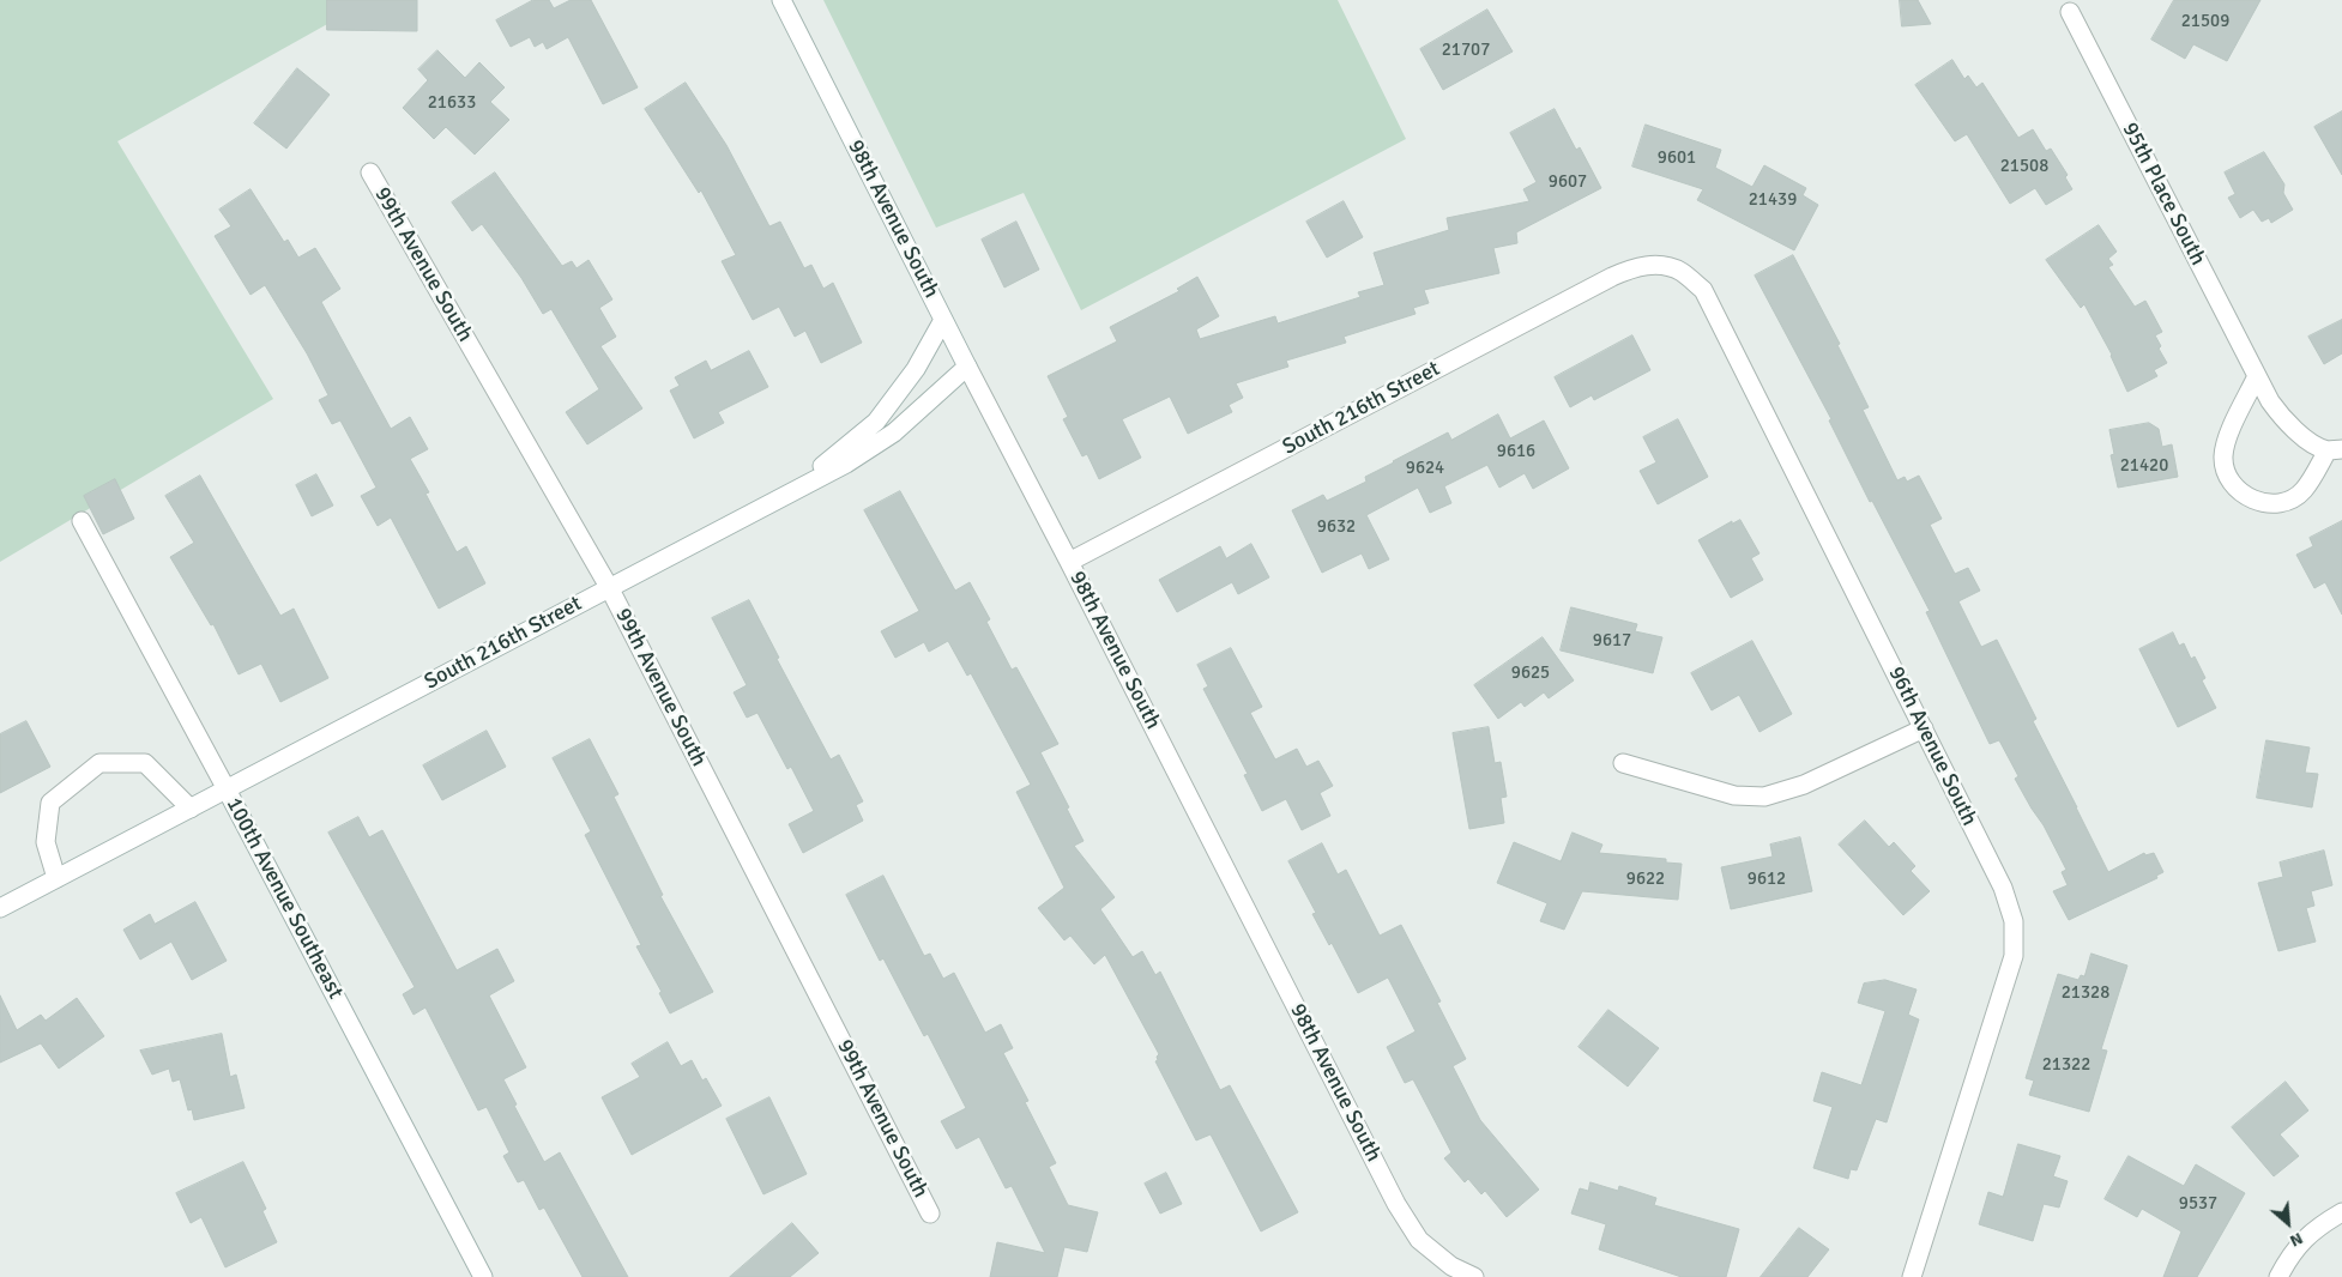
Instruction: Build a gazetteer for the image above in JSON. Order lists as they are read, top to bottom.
{
  "streets": {
    "street": [
      "95th Place South",
      "98th Avenue South",
      "99th Avenue South",
      "South 216th Street",
      "96th Avenue South",
      "100th Avenue Southeast"
    ]
  },
  "crossings": [
    ["98th Avenue South", "South 216th Street"],
    ["99th Avenue South", "South 216th Street"],
    ["South 216th Street", "96th Avenue South"],
    ["South 216th Street", "100th Avenue Southeast"]
  ],
  "house_numbers": [
    "21509",
    "21707",
    "21633",
    "9601",
    "21508",
    "9607",
    "21439",
    "9616",
    "21420",
    "9624",
    "9632",
    "9617",
    "9625",
    "9622",
    "9612",
    "21328",
    "21322",
    "9537"
  ],
  "north": "bottom right"
}
